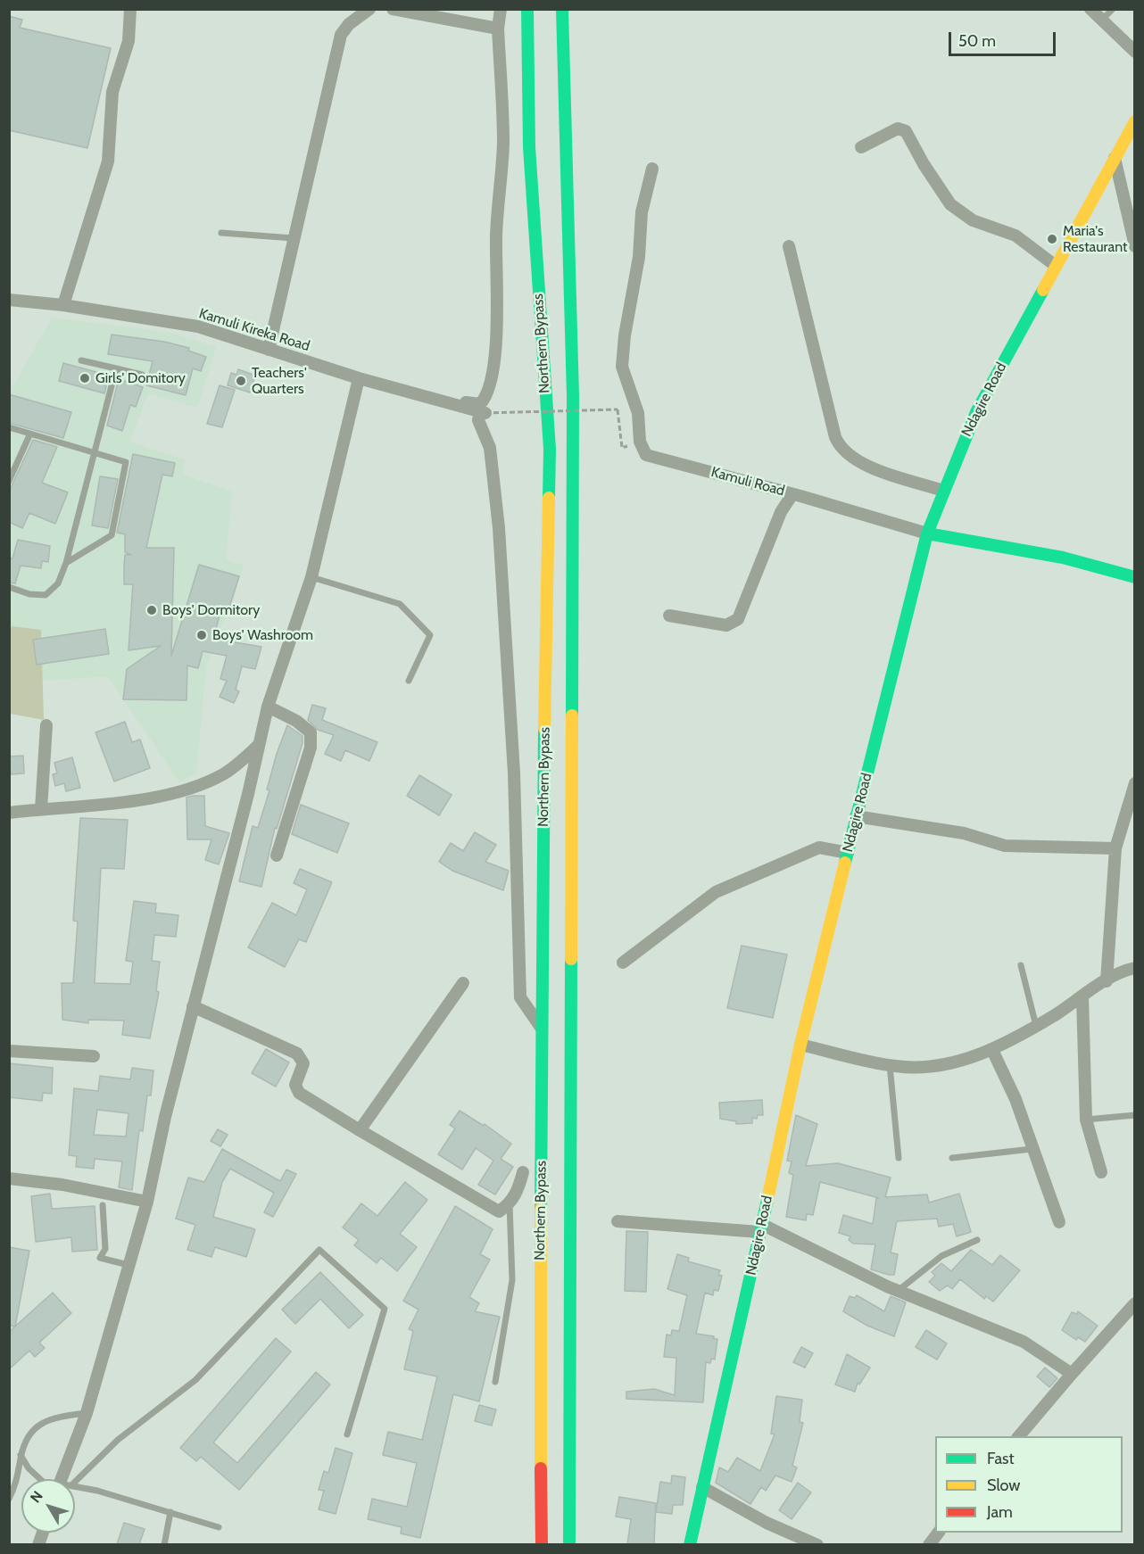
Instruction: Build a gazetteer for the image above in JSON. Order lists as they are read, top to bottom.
{
  "streets": {
    "main road": ["Northern Bypass", "Ndagire Road", "Kamuli Road"],
    "street": ["Kamuli Kireka Road"]
  },
  "crossings": [
    ["Ndagire Road", "Kamuli Road"]
  ],
  "places": [
    "Maria's Restaurant",
    "Girls' Domitory",
    "Teachers' Quarters",
    "Boys' Dormitory",
    "Boys' Washroom"
  ],
  "legend": ["Fast", "Slow", "Jam"],
  "scale_bar": "50 m",
  "north": "top left"
}
